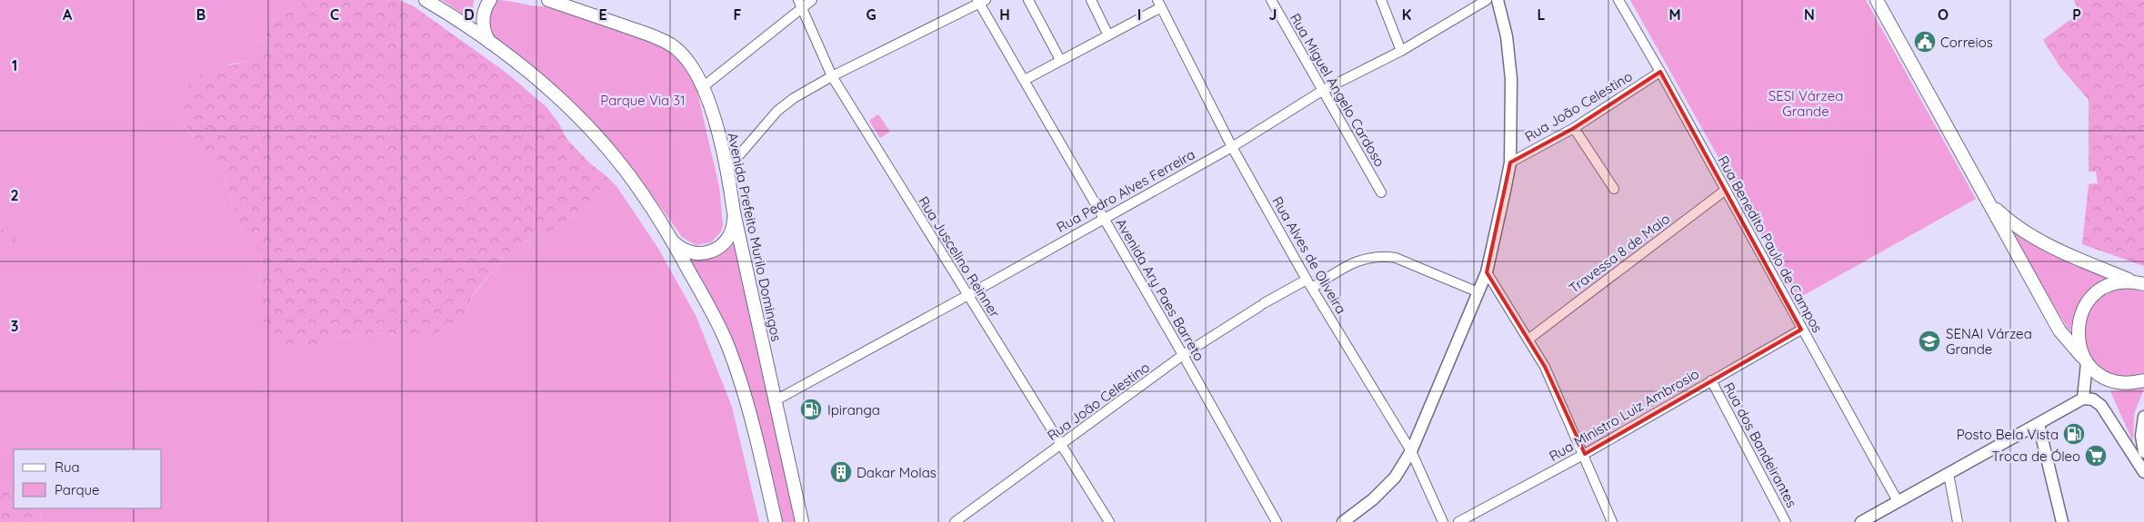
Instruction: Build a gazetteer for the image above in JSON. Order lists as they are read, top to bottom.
{
  "streets": {
    "main road": ["Avenida Prefeito Murilo Domingos"],
    "street": [
      "Rua Miguel Angelo Cardoso",
      "Rua João Celestino",
      "Rua Pedro Alves Ferreira",
      "Rua Benedito Paulo de Campos",
      "Travessa 8 de Maio",
      "Rua Alves de Oliveira",
      "Rua Juscelino Reinner",
      "Avenida Ary Paes Barreto",
      "Rua Ministro Luiz Ambrosio",
      "Rua dos Bandeirantes"
    ]
  },
  "crossings": [
    ["Rua Miguel Angelo Cardoso", "Rua Pedro Alves Ferreira"],
    ["Rua João Celestino", "Rua Benedito Paulo de Campos"],
    ["Rua João Celestino", "Rua Alves de Oliveira"],
    ["Rua João Celestino", "Rua Juscelino Reinner"],
    ["Rua João Celestino", "Avenida Ary Paes Barreto"],
    ["Rua Pedro Alves Ferreira", "Avenida Prefeito Murilo Domingos"],
    ["Rua Pedro Alves Ferreira", "Rua Alves de Oliveira"],
    ["Rua Pedro Alves Ferreira", "Rua Juscelino Reinner"],
    ["Rua Pedro Alves Ferreira", "Avenida Ary Paes Barreto"],
    ["Rua Benedito Paulo de Campos", "Travessa 8 de Maio"],
    ["Rua Benedito Paulo de Campos", "Rua Ministro Luiz Ambrosio"],
    ["Rua Ministro Luiz Ambrosio", "Rua dos Bandeirantes"]
  ],
  "parks": ["SESI Várzea Grande", "Parque Via 31"],
  "places": {
    "public building": ["Correios"],
    "school or university": ["SENAI Várzea Grande"],
    "fuel station": ["Ipiranga", "Posto Bela Vista"],
    "supermarket": ["Troca de Óleo"],
    "building": ["Dakar Molas"]
  },
  "legend": ["Rua", "Parque"],
  "grid": {
    "columns": [
      "A",
      "B",
      "C",
      "D",
      "E",
      "F",
      "G",
      "H",
      "I",
      "J",
      "K",
      "L",
      "M",
      "N",
      "O",
      "P"
    ],
    "rows": ["1", "2", "3"]
  }
}
